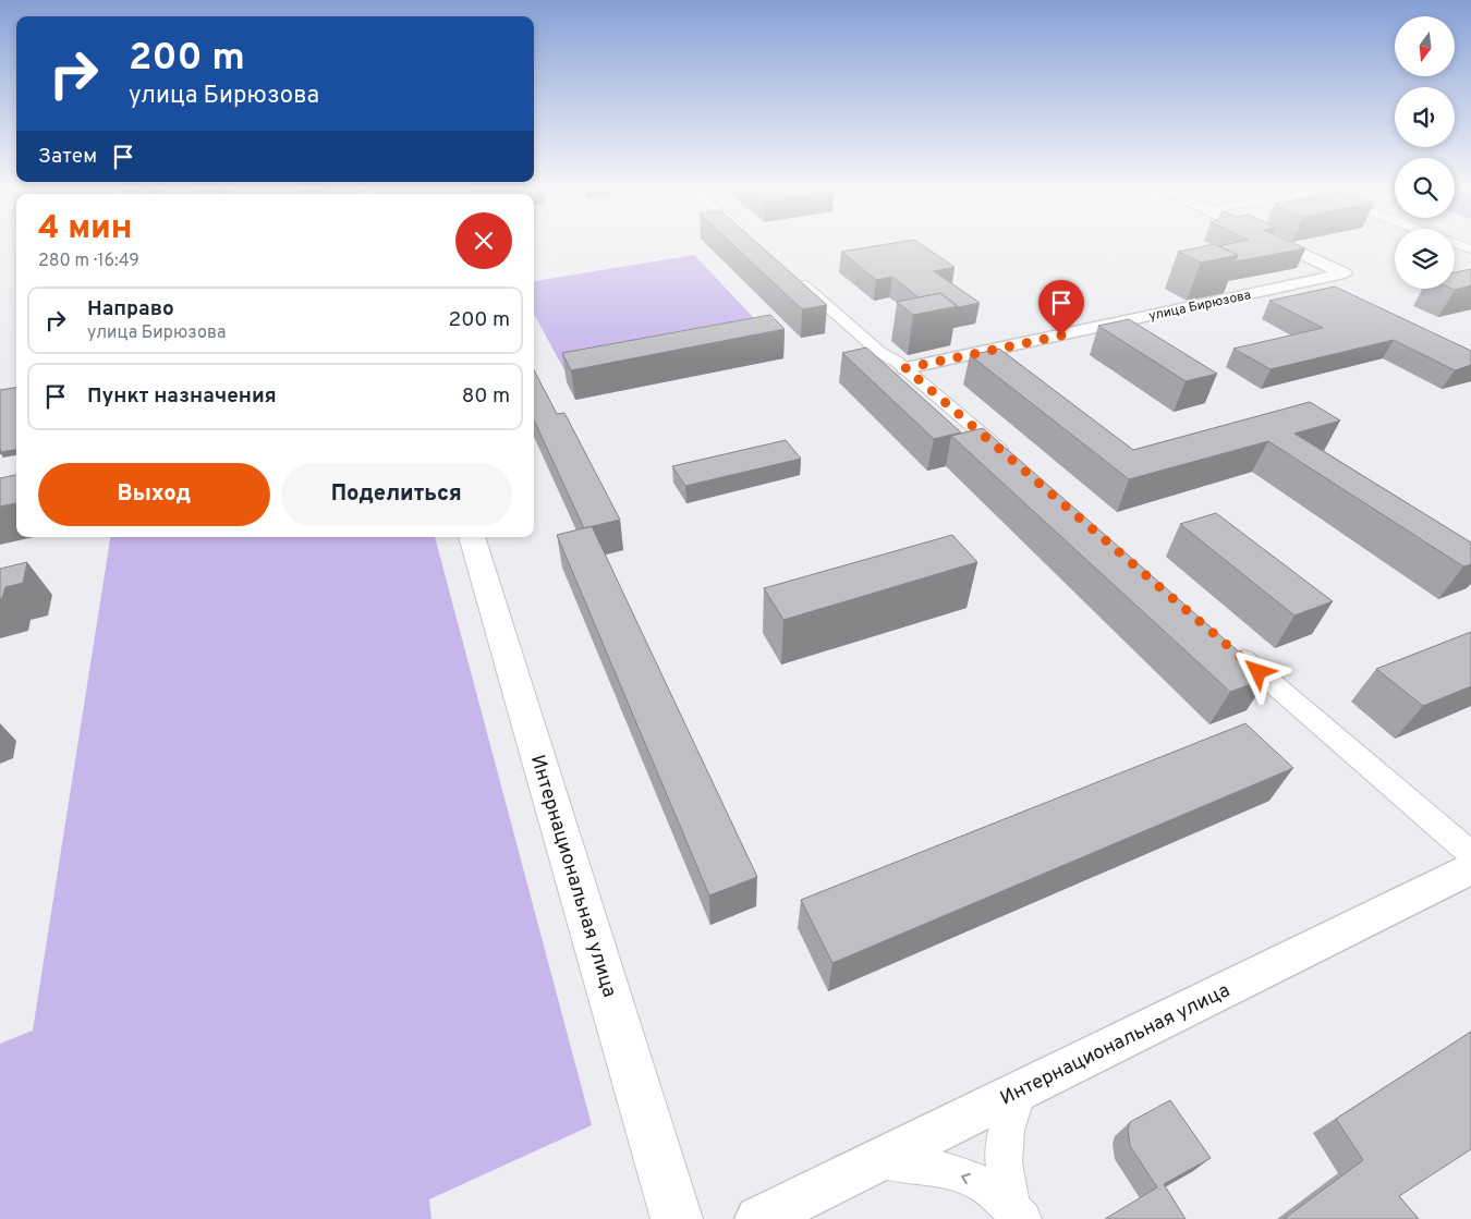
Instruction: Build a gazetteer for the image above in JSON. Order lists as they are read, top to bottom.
{
  "streets": {
    "main road": ["Интернациональная улица"],
    "street": ["улица Бирюзова"]
  },
  "north": "bottom",
  "page": {
    "turn": ["200 m", "улица Бирюзова"],
    "then": "Затем",
    "heading": ["4 мин", "280 m · 16:49"],
    "list": [
      {
        "name": "Направо",
        "note": "улица Бирюзова",
        "value": "200 m"
      },
      {
        "name": "Пункт назначения",
        "value": "80 m"
      }
    ],
    "buttons": ["Выход", "Поделиться"]
  }
}
